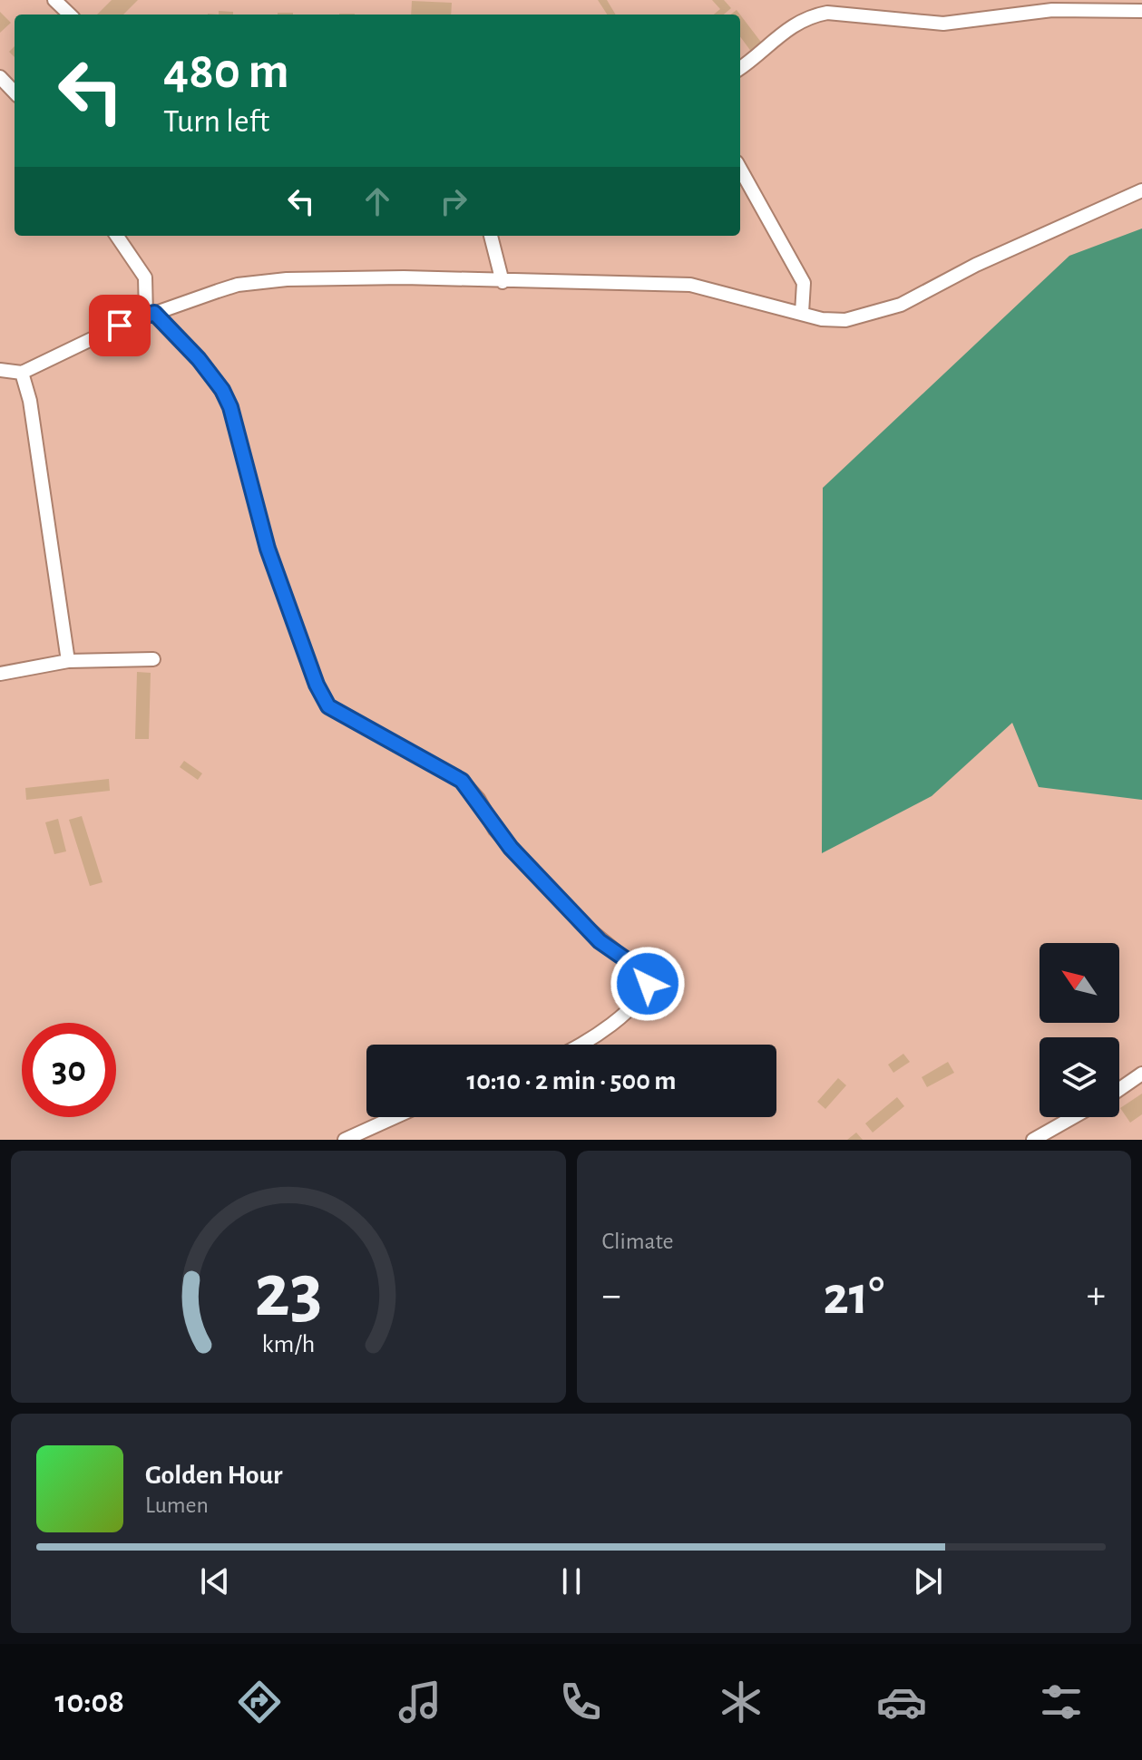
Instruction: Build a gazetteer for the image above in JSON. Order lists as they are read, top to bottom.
{
  "north": "top left",
  "page": {
    "turn": ["480 m", "Turn left"],
    "limit": "30",
    "trip": "10:10 · 2 min · 500 m",
    "tile": "Climate",
    "heat": ["−", "21°", "+"],
    "song": ["Golden Hour", "Lumen"],
    "tabs": "10:08",
    "gauge": ["23", "km/h"]
  }
}
